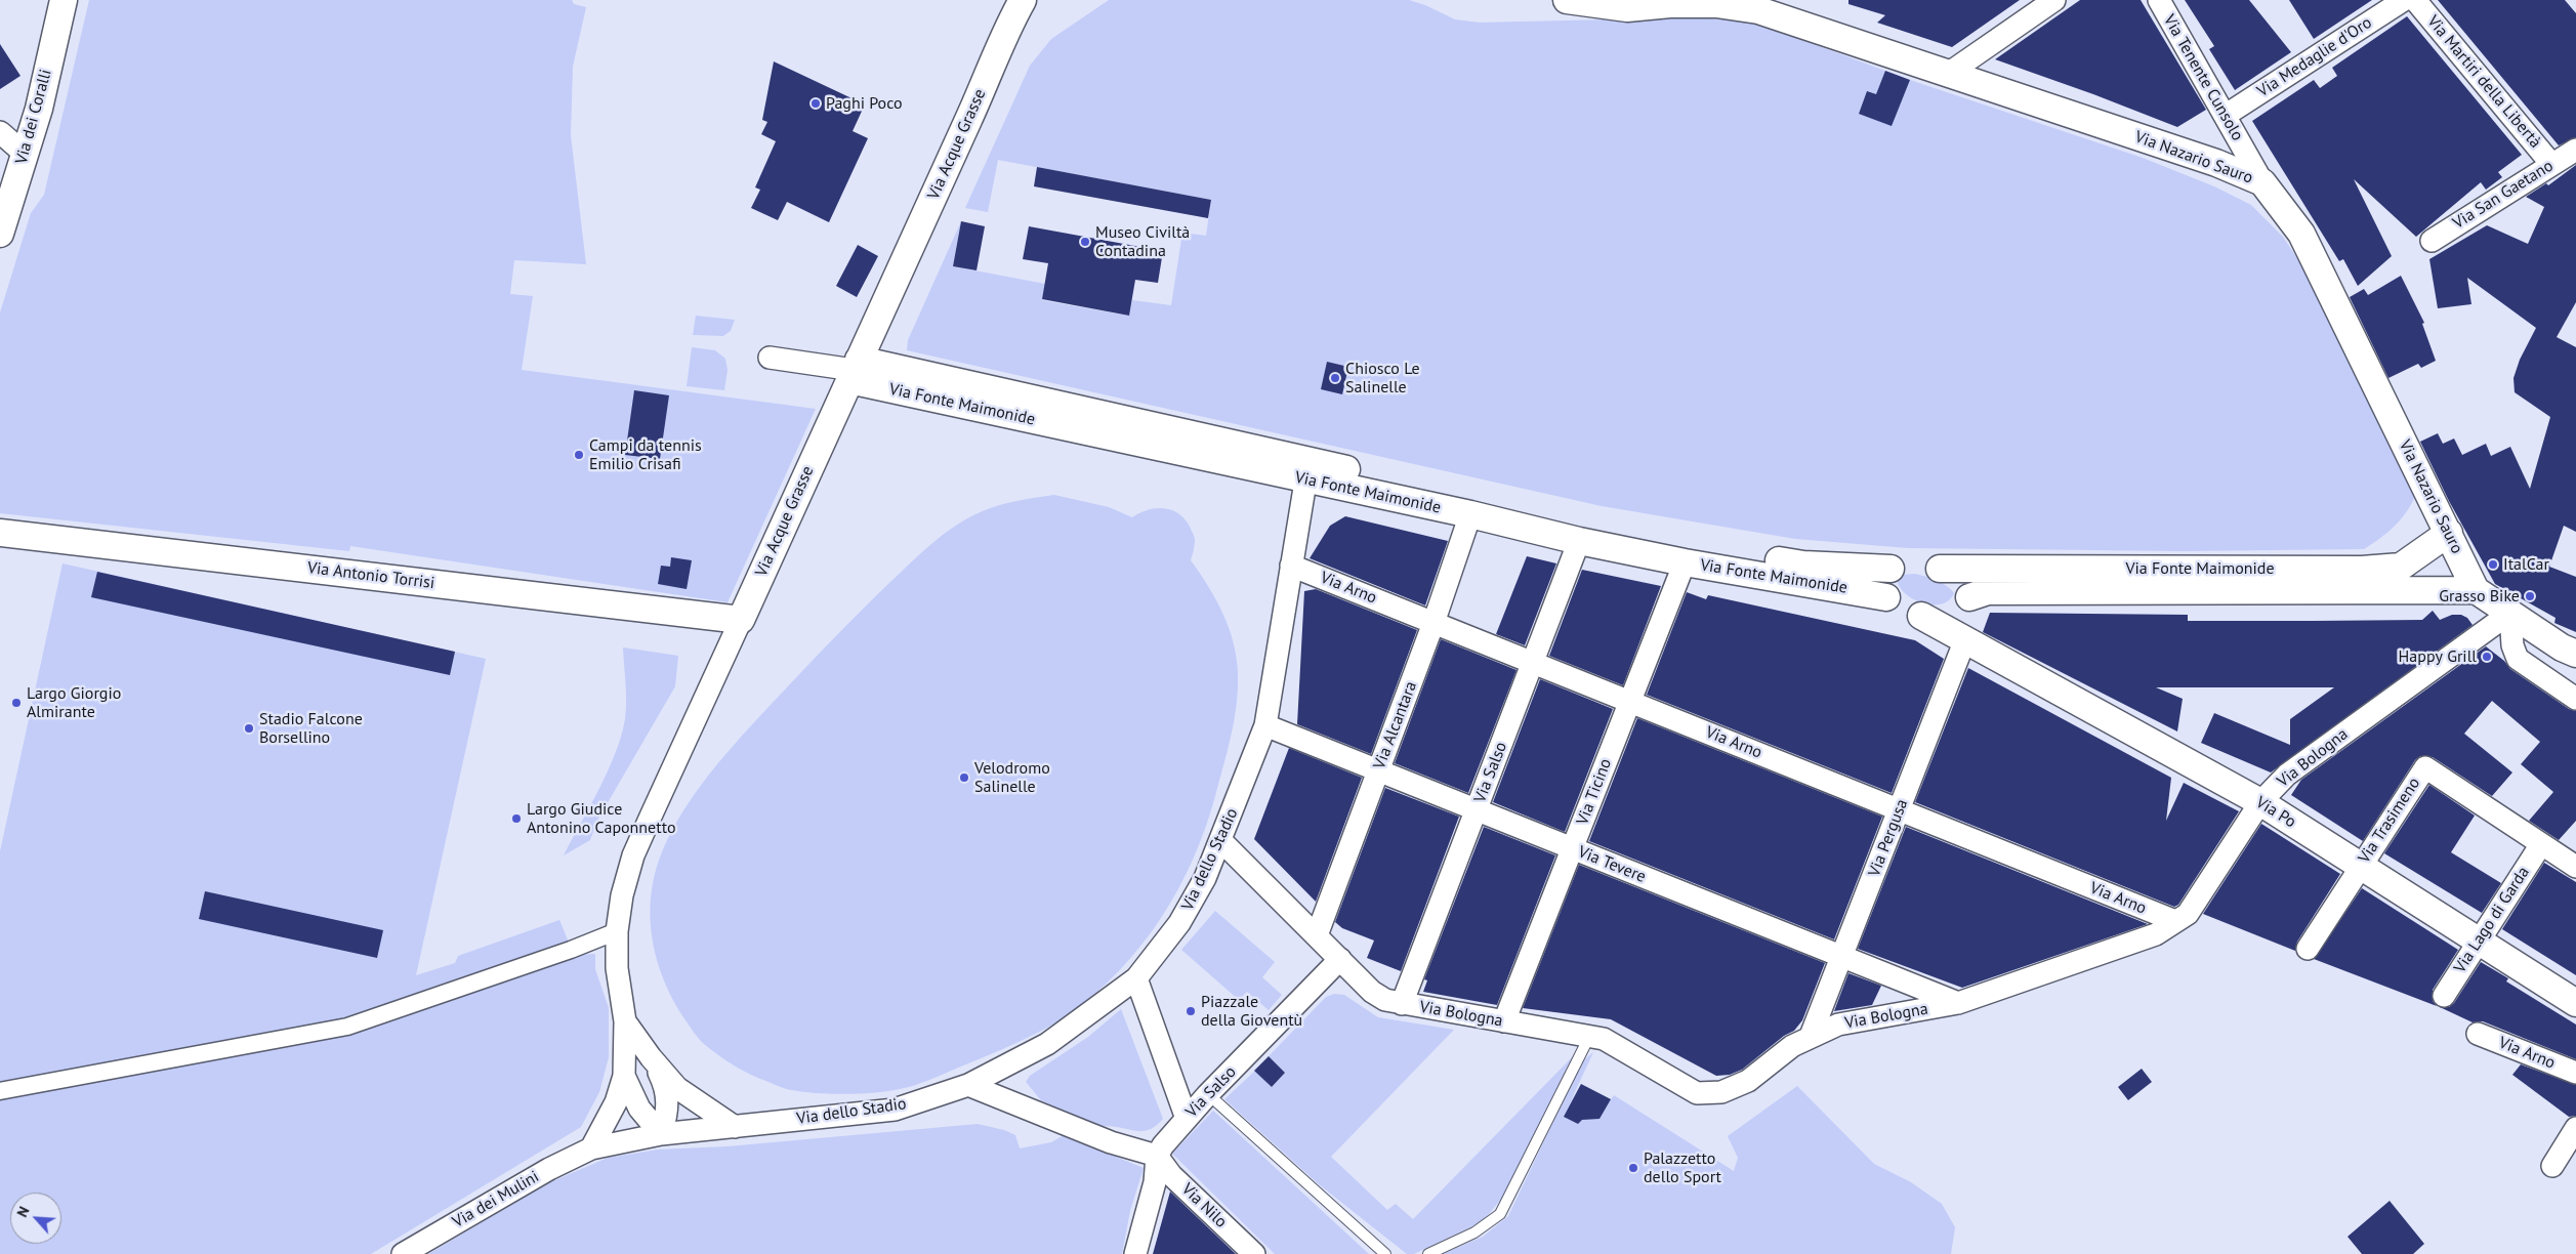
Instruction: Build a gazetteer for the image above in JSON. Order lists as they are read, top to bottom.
{
  "streets": {
    "street": [
      "Via Medaglie d'Oro",
      "Via Tenente Cunsolo",
      "Via Martiri della Libertà",
      "Via dei Coralli",
      "Via Acque Grasse",
      "Via Nazario Sauro",
      "Via San Gaetano",
      "Via Fonte Maimonide",
      "Via Antonio Torrisi",
      "Via Arno",
      "Via Alcantara",
      "Via Bologna",
      "Via Salso",
      "Via Ticino",
      "Via Po",
      "Via Trasimeno",
      "Via Pergusa",
      "Via dello Stadio",
      "Via Tevere",
      "Via Lago di Garda",
      "Via dei Mulini",
      "Via Nilo"
    ]
  },
  "crossings": [
    ["Via Medaglie d'Oro", "Via Tenente Cunsolo"],
    ["Via Tenente Cunsolo", "Via Nazario Sauro"],
    ["Via Martiri della Libertà", "Via San Gaetano"],
    ["Via Acque Grasse", "Via Fonte Maimonide"],
    ["Via Acque Grasse", "Via Antonio Torrisi"],
    ["Via Acque Grasse", "Via dei Mulini"],
    ["Via Nazario Sauro", "Via Fonte Maimonide"],
    ["Via Fonte Maimonide", "Via Alcantara"],
    ["Via Fonte Maimonide", "Via Salso"],
    ["Via Fonte Maimonide", "Via Ticino"],
    ["Via Fonte Maimonide", "Via Po"],
    ["Via Fonte Maimonide", "Via dello Stadio"],
    ["Via Arno", "Via Alcantara"],
    ["Via Arno", "Via Bologna"],
    ["Via Arno", "Via Salso"],
    ["Via Arno", "Via Ticino"],
    ["Via Arno", "Via Pergusa"],
    ["Via Arno", "Via dello Stadio"],
    ["Via Alcantara", "Via Bologna"],
    ["Via Alcantara", "Via Tevere"],
    ["Via Bologna", "Via Salso"],
    ["Via Bologna", "Via Ticino"],
    ["Via Bologna", "Via Po"],
    ["Via Bologna", "Via Pergusa"],
    ["Via Bologna", "Via dello Stadio"],
    ["Via Bologna", "Via Tevere"],
    ["Via Salso", "Via Tevere"],
    ["Via Salso", "Via Nilo"],
    ["Via Ticino", "Via Tevere"],
    ["Via Po", "Via Trasimeno"],
    ["Via Po", "Via Pergusa"],
    ["Via Po", "Via Lago di Garda"],
    ["Via Trasimeno", "Via Lago di Garda"],
    ["Via Pergusa", "Via Tevere"],
    ["Via dello Stadio", "Via Tevere"],
    ["Via dello Stadio", "Via dei Mulini"]
  ],
  "places": [
    "Paghi Poco",
    "Museo Civiltà Contadina",
    "Chiosco Le Salinelle",
    "Campi da tennis Emilio Crisafi",
    "ItalCar",
    "Grasso Bike",
    "Happy Grill",
    "Largo Giorgio Almirante",
    "Stadio Falcone Borsellino",
    "Velodromo Salinelle",
    "Largo Giudice Antonino Caponnetto",
    "Piazzale della Gioventù",
    "Palazzetto dello Sport"
  ],
  "north": "top left"
}
